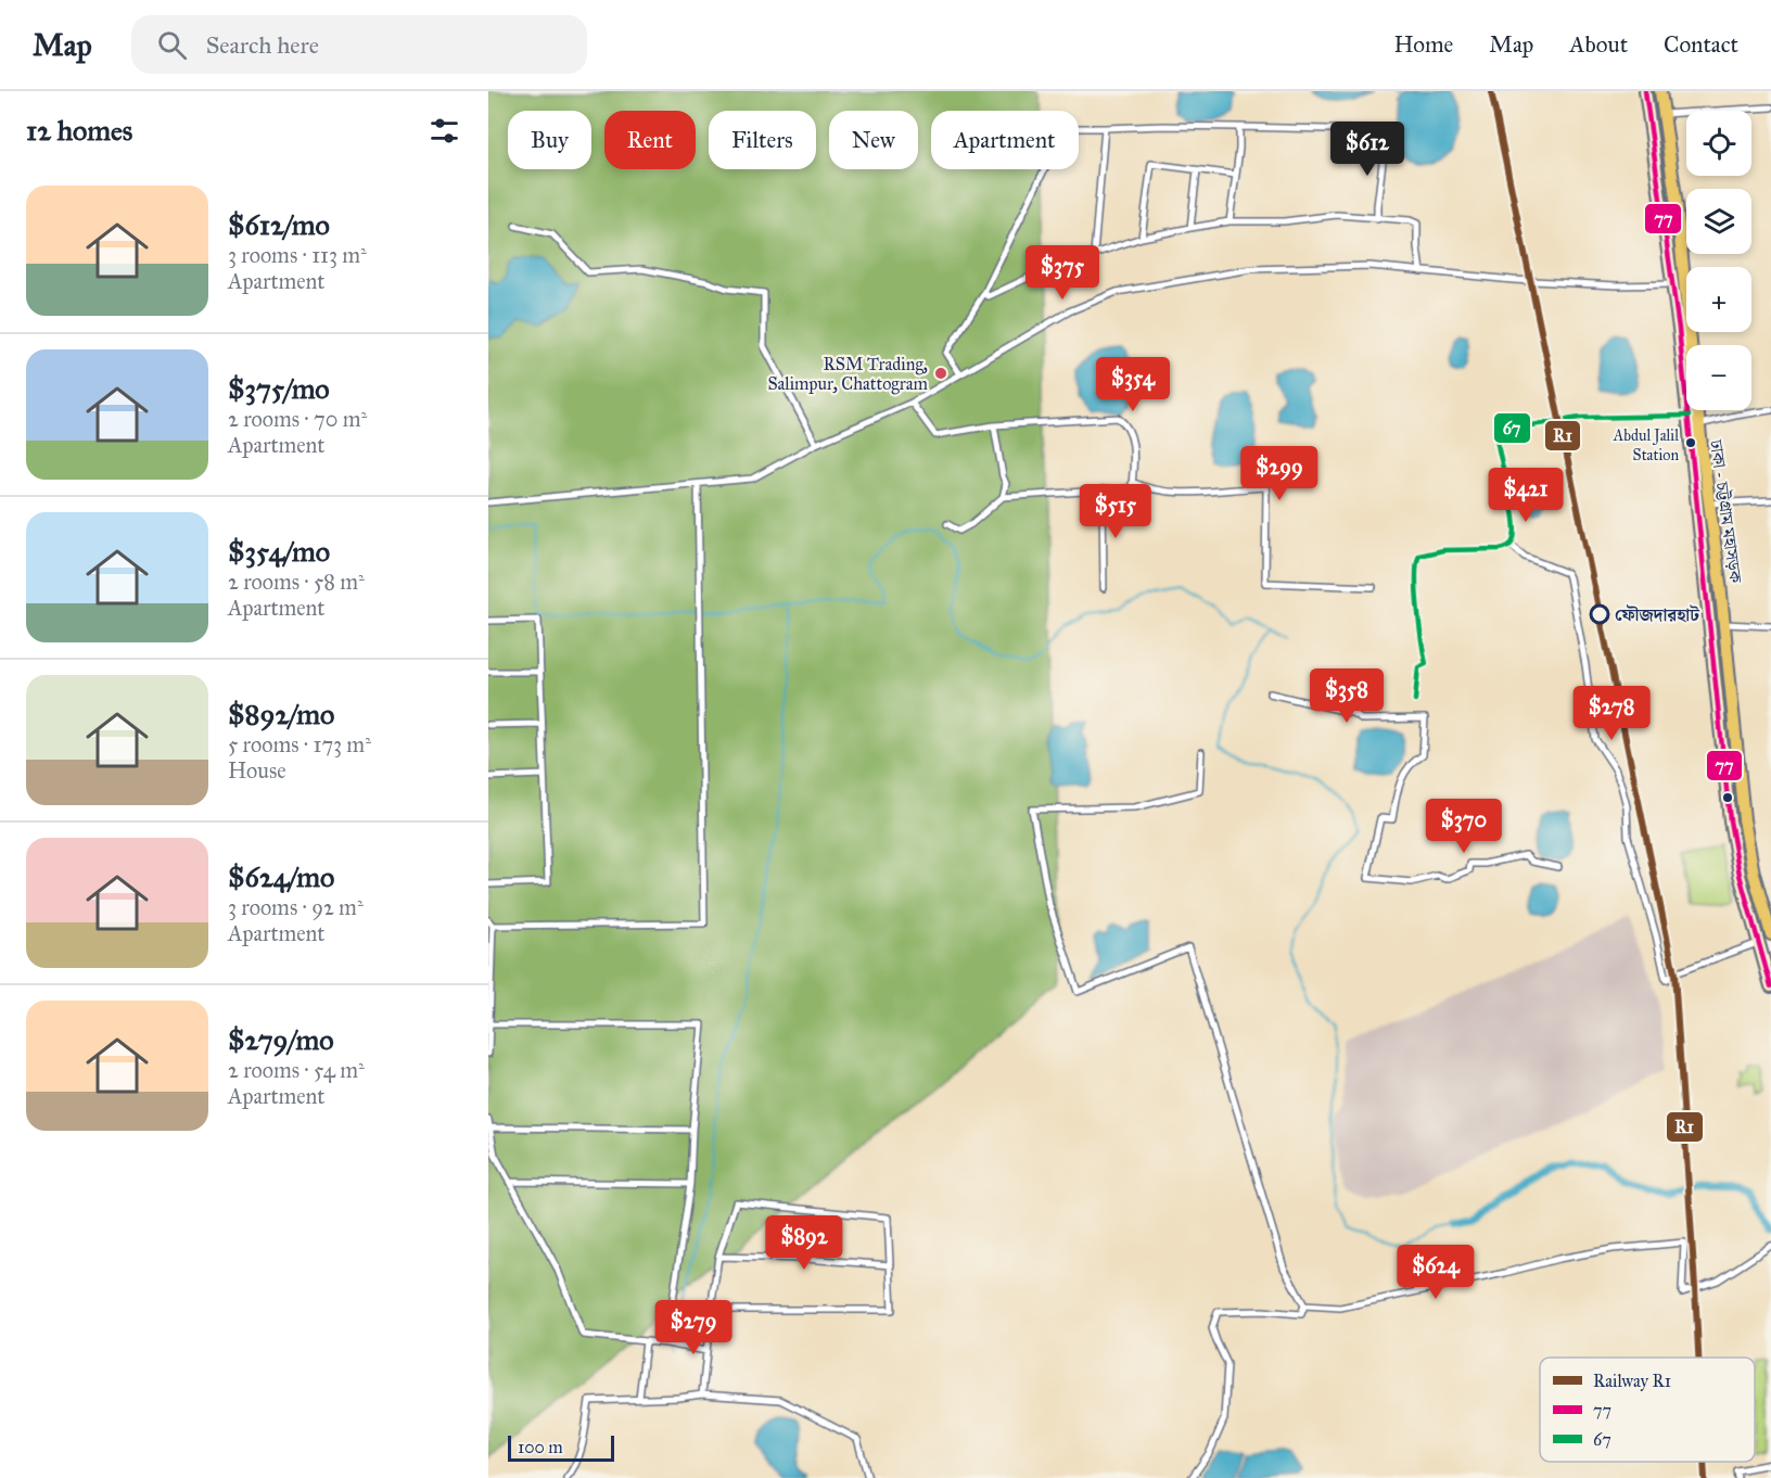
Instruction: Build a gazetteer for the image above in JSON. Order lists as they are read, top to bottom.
{
  "streets": {
    "highway": ["ঢাকা - চট্টগ্রাম মহাসড়ক"]
  },
  "places": ["RSM Trading, Salimpur, Chattogram", "Abdul Jalil Station", "ফৌজদারহাট"],
  "lines": ["rail line R1", "transit line 77", "transit line 67"],
  "legend": ["Railway R1", "77", "67"],
  "scale_bar": "100 m",
  "page": {
    "header": "Map",
    "search": "Search here",
    "nav": [
      "Home",
      "Map",
      "About",
      "Contact"
    ],
    "heading": "12 homes",
    "map_buttons": ["+", "−"],
    "chip": [
      "Buy",
      "Rent",
      "Filters",
      "New",
      "Apartment"
    ],
    "price": [
      "$612",
      "$375",
      "$354",
      "$299",
      "$421",
      "$515",
      "$358",
      "$278",
      "$370",
      "$892",
      "$624",
      "$279"
    ],
    "list": [
      {
        "name": "$612/mo",
        "note": "3 rooms · 113 m² · Apartment"
      },
      {
        "name": "$375/mo",
        "note": "2 rooms · 70 m² · Apartment"
      },
      {
        "name": "$354/mo",
        "note": "2 rooms · 58 m² · Apartment"
      },
      {
        "name": "$892/mo",
        "note": "5 rooms · 173 m² · House"
      },
      {
        "name": "$624/mo",
        "note": "3 rooms · 92 m² · Apartment"
      },
      {
        "name": "$279/mo",
        "note": "2 rooms · 54 m² · Apartment"
      }
    ],
    "scale": "100 m"
  }
}
